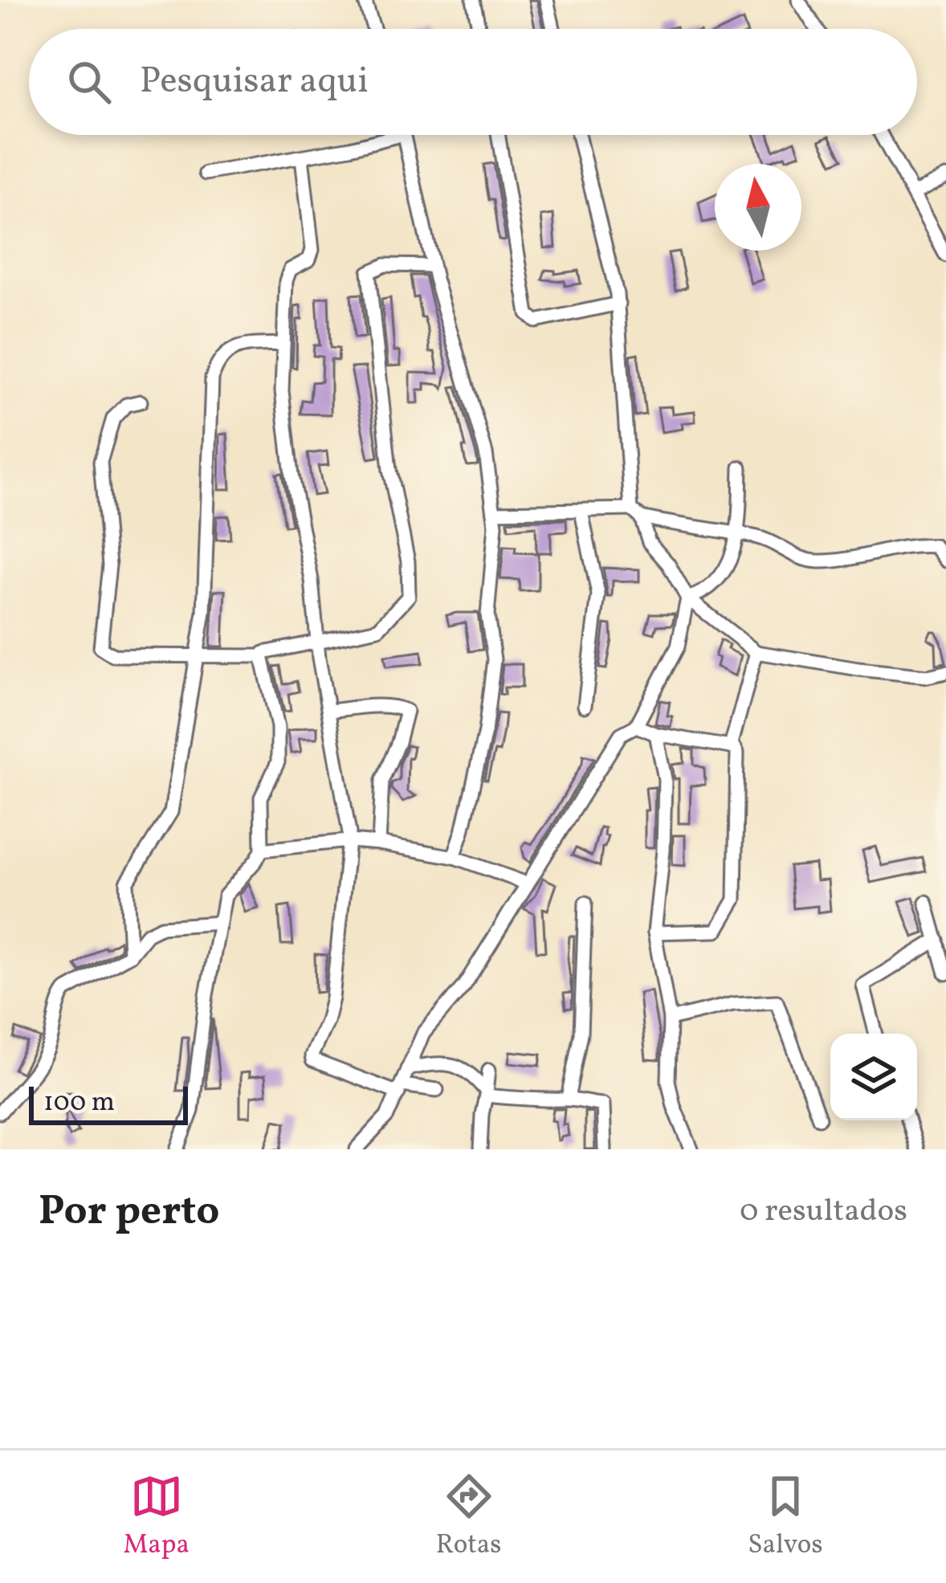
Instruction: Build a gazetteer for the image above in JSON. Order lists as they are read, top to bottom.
{
  "scale_bar": "100 m",
  "north": "top",
  "page": {
    "search": "Pesquisar aqui",
    "scale": "100 m",
    "heading": ["Por perto", "0 resultados"],
    "nav": ["Mapa", "Rotas", "Salvos"]
  }
}
